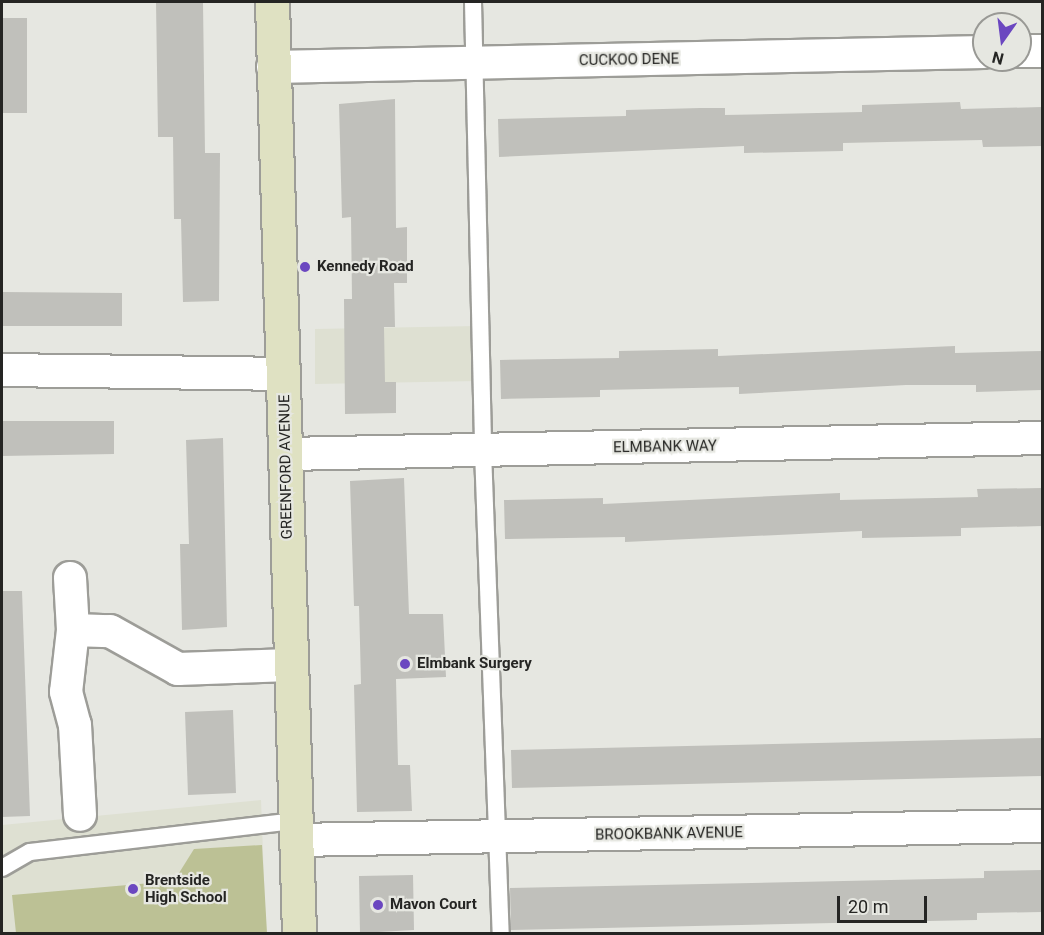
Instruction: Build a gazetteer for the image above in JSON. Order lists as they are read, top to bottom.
{
  "streets": {
    "street": [
      "CUCKOO DENE",
      "ELMBANK WAY",
      "GREENFORD AVENUE",
      "BROOKBANK AVENUE"
    ]
  },
  "crossings": [
    ["CUCKOO DENE", "GREENFORD AVENUE"],
    ["ELMBANK WAY", "GREENFORD AVENUE"],
    ["GREENFORD AVENUE", "BROOKBANK AVENUE"]
  ],
  "places": [
    "Kennedy Road",
    "Elmbank Surgery",
    "Brentside High School",
    "Mavon Court"
  ],
  "scale_bar": "20 m",
  "north": "bottom"
}
